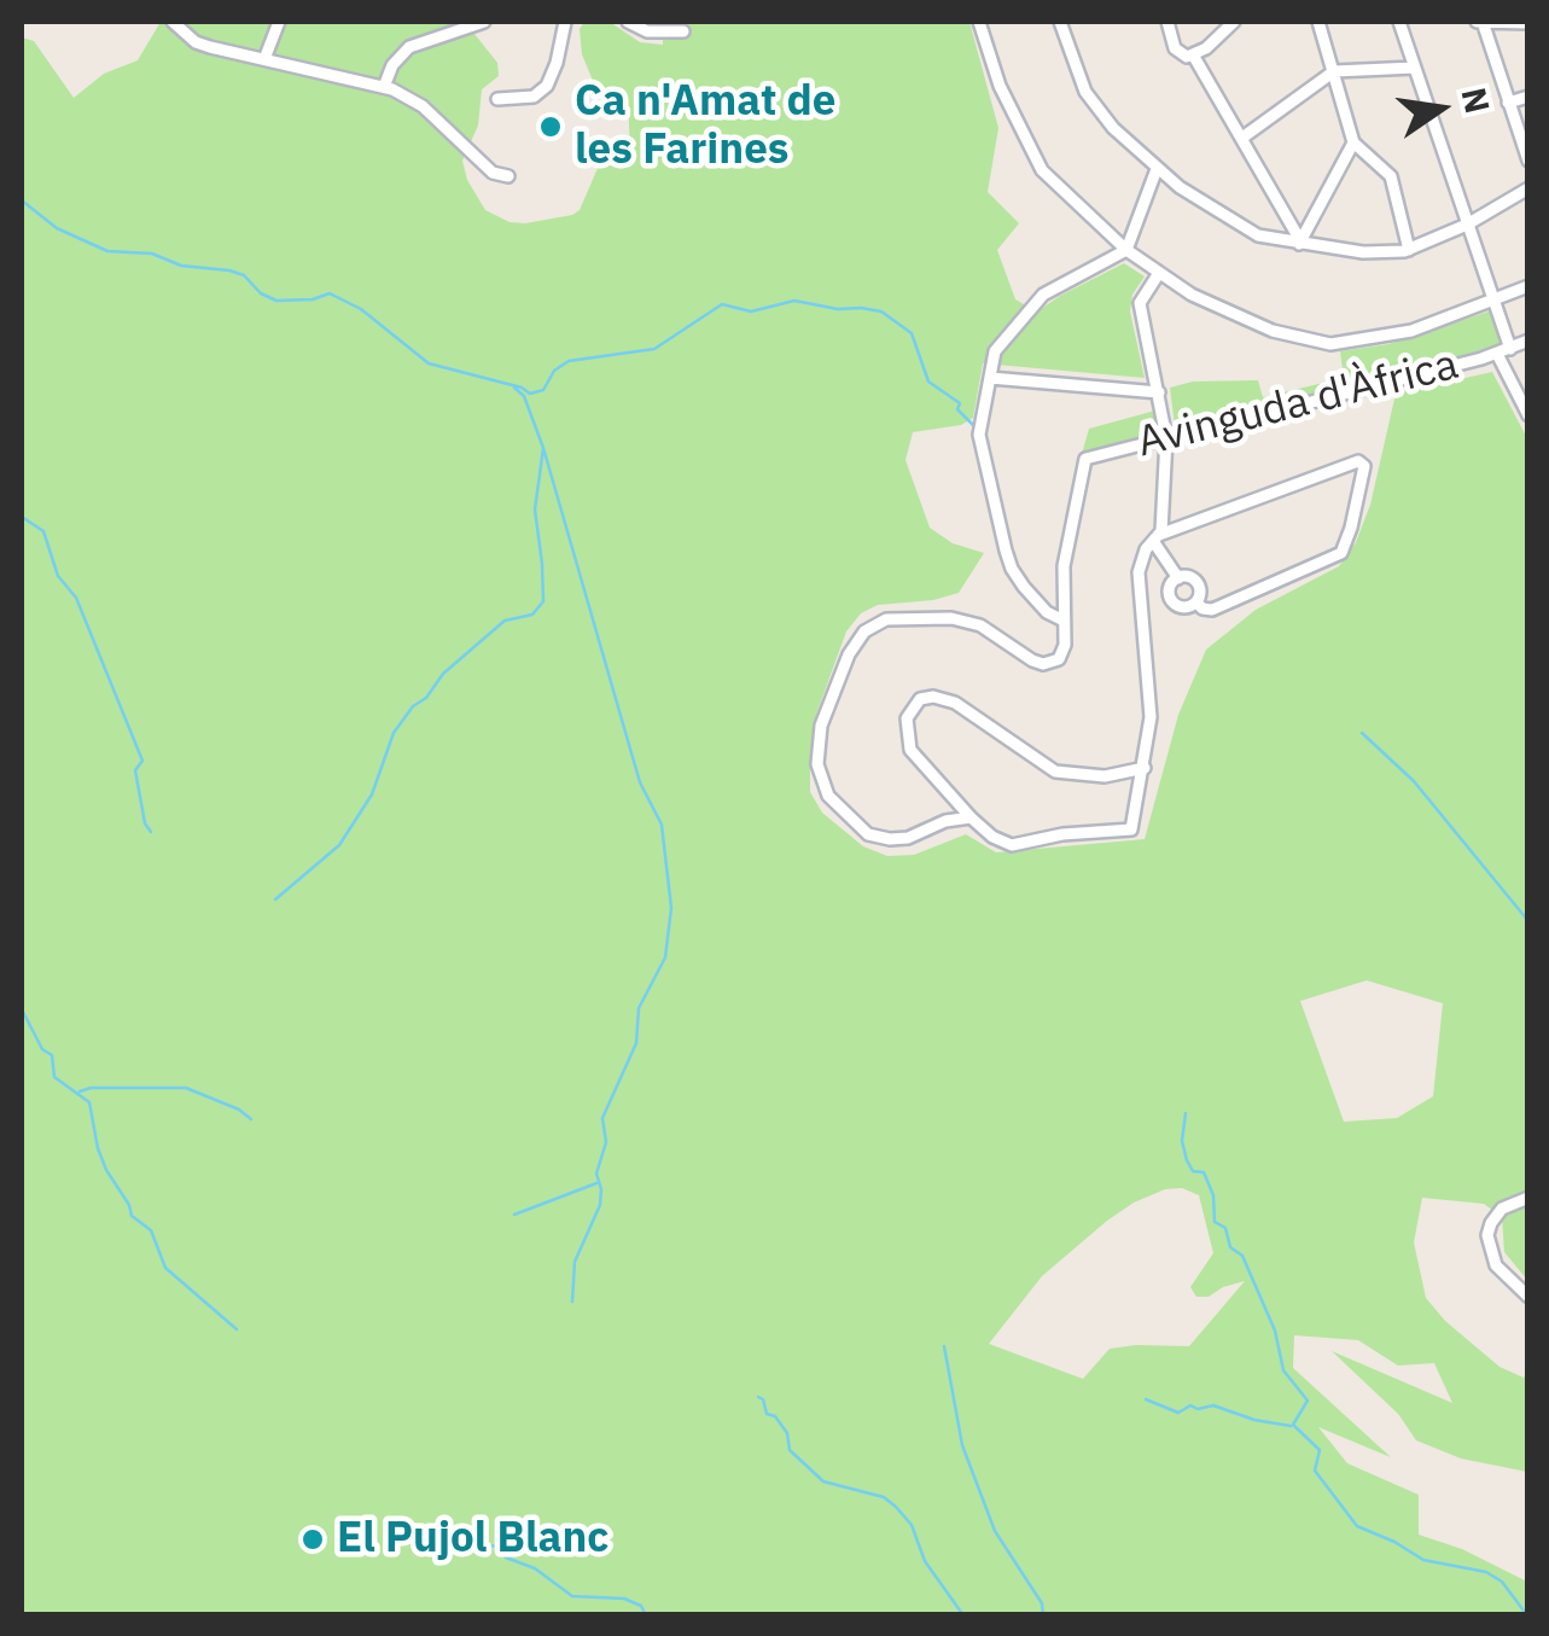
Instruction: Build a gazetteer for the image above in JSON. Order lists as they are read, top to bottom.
{
  "streets": {
    "street": ["Avinguda d'Àfrica"]
  },
  "places": ["Ca n'Amat de les Farines", "El Pujol Blanc"],
  "north": "right"
}
